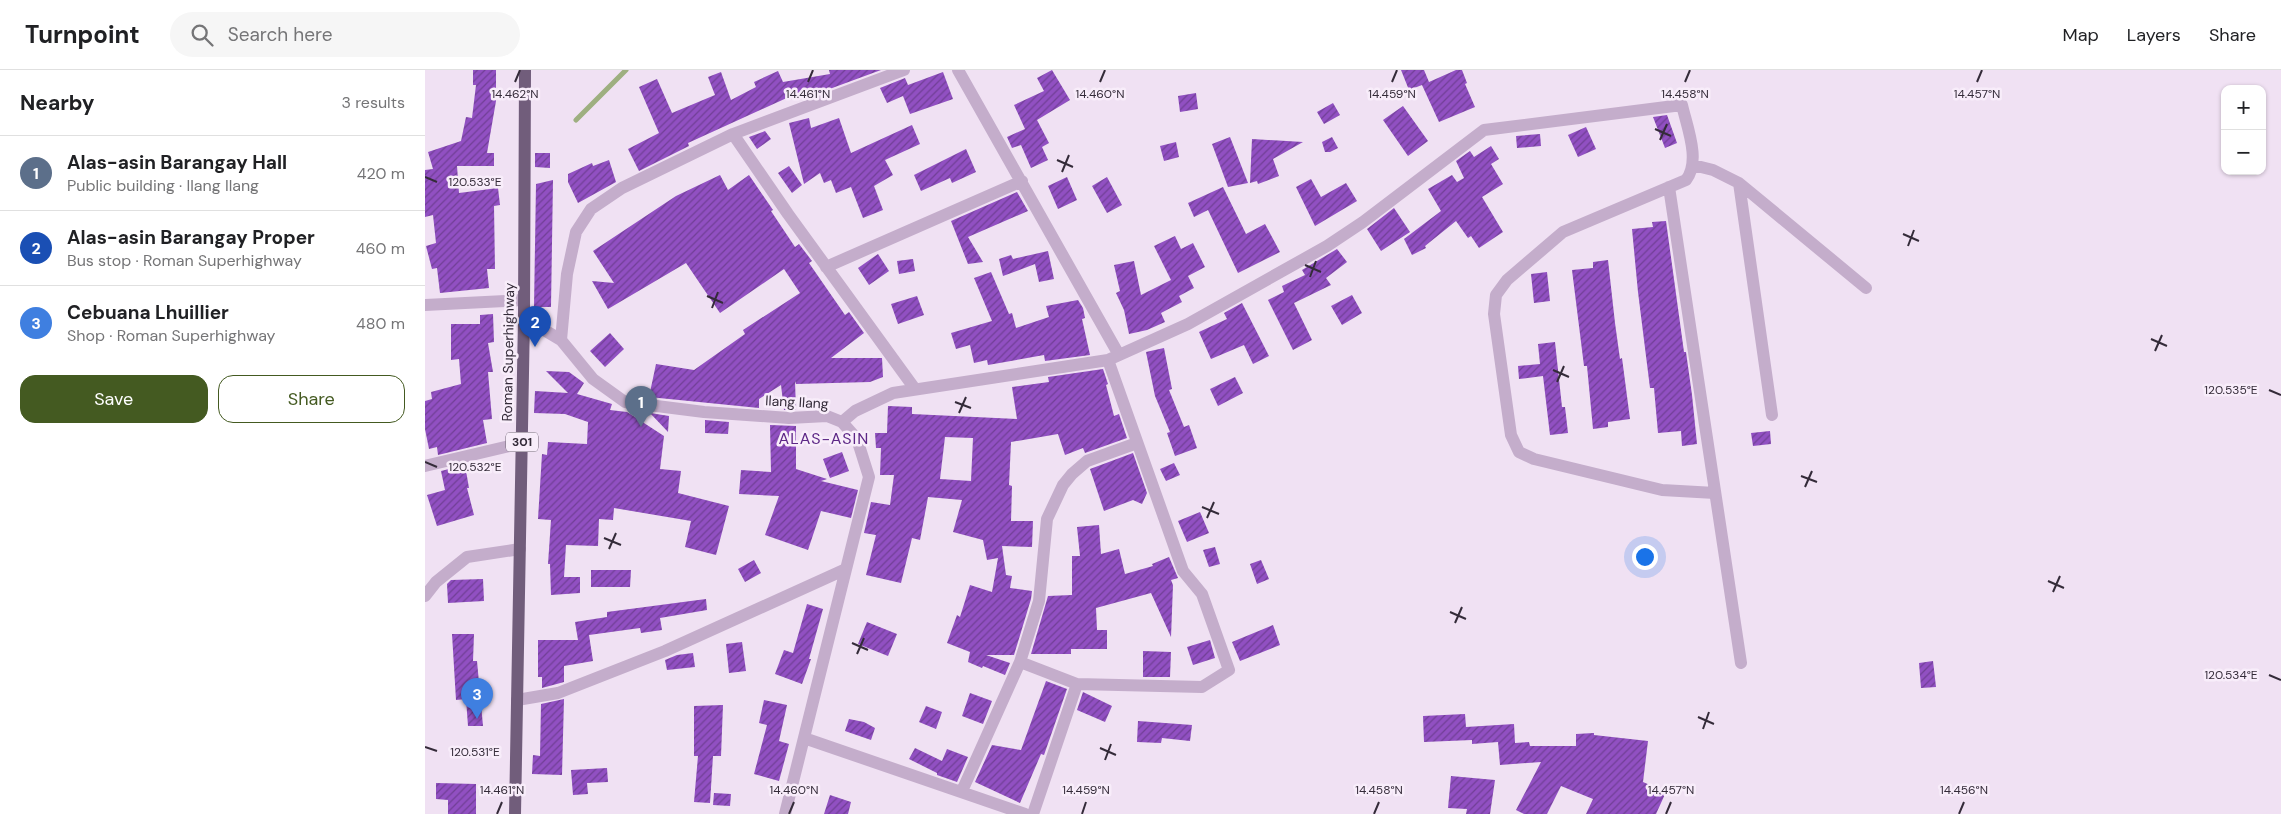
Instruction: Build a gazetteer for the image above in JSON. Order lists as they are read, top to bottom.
{
  "streets": {
    "main road": ["Roman Superhighway", "301"],
    "street": ["Ilang Ilang"]
  },
  "crossings": [
    ["Roman Superhighway", "Ilang Ilang"]
  ],
  "districts": ["ALAS-ASIN"],
  "page": {
    "header": "Turnpoint",
    "search": "Search here",
    "nav": ["Map", "Layers", "Share"],
    "heading": ["Nearby", "3 results"],
    "map_buttons": ["+", "−"],
    "list": [
      {
        "mark": "1",
        "name": "Alas-asin Barangay Hall",
        "note": "Public building · Ilang Ilang",
        "value": "420 m"
      },
      {
        "mark": "2",
        "name": "Alas-asin Barangay Proper",
        "note": "Bus stop · Roman Superhighway",
        "value": "460 m"
      },
      {
        "mark": "3",
        "name": "Cebuana Lhuillier",
        "note": "Shop · Roman Superhighway",
        "value": "480 m"
      }
    ],
    "pins": ["2", "1", "3"],
    "buttons": ["Save", "Share"]
  },
  "coordinates": [
    "14.462°N",
    "14.461°N",
    "14.460°N",
    "14.459°N",
    "14.458°N",
    "14.457°N",
    "120.533°E",
    "120.535°E",
    "120.532°E",
    "120.534°E",
    "120.531°E",
    "14.456°N"
  ]
}
